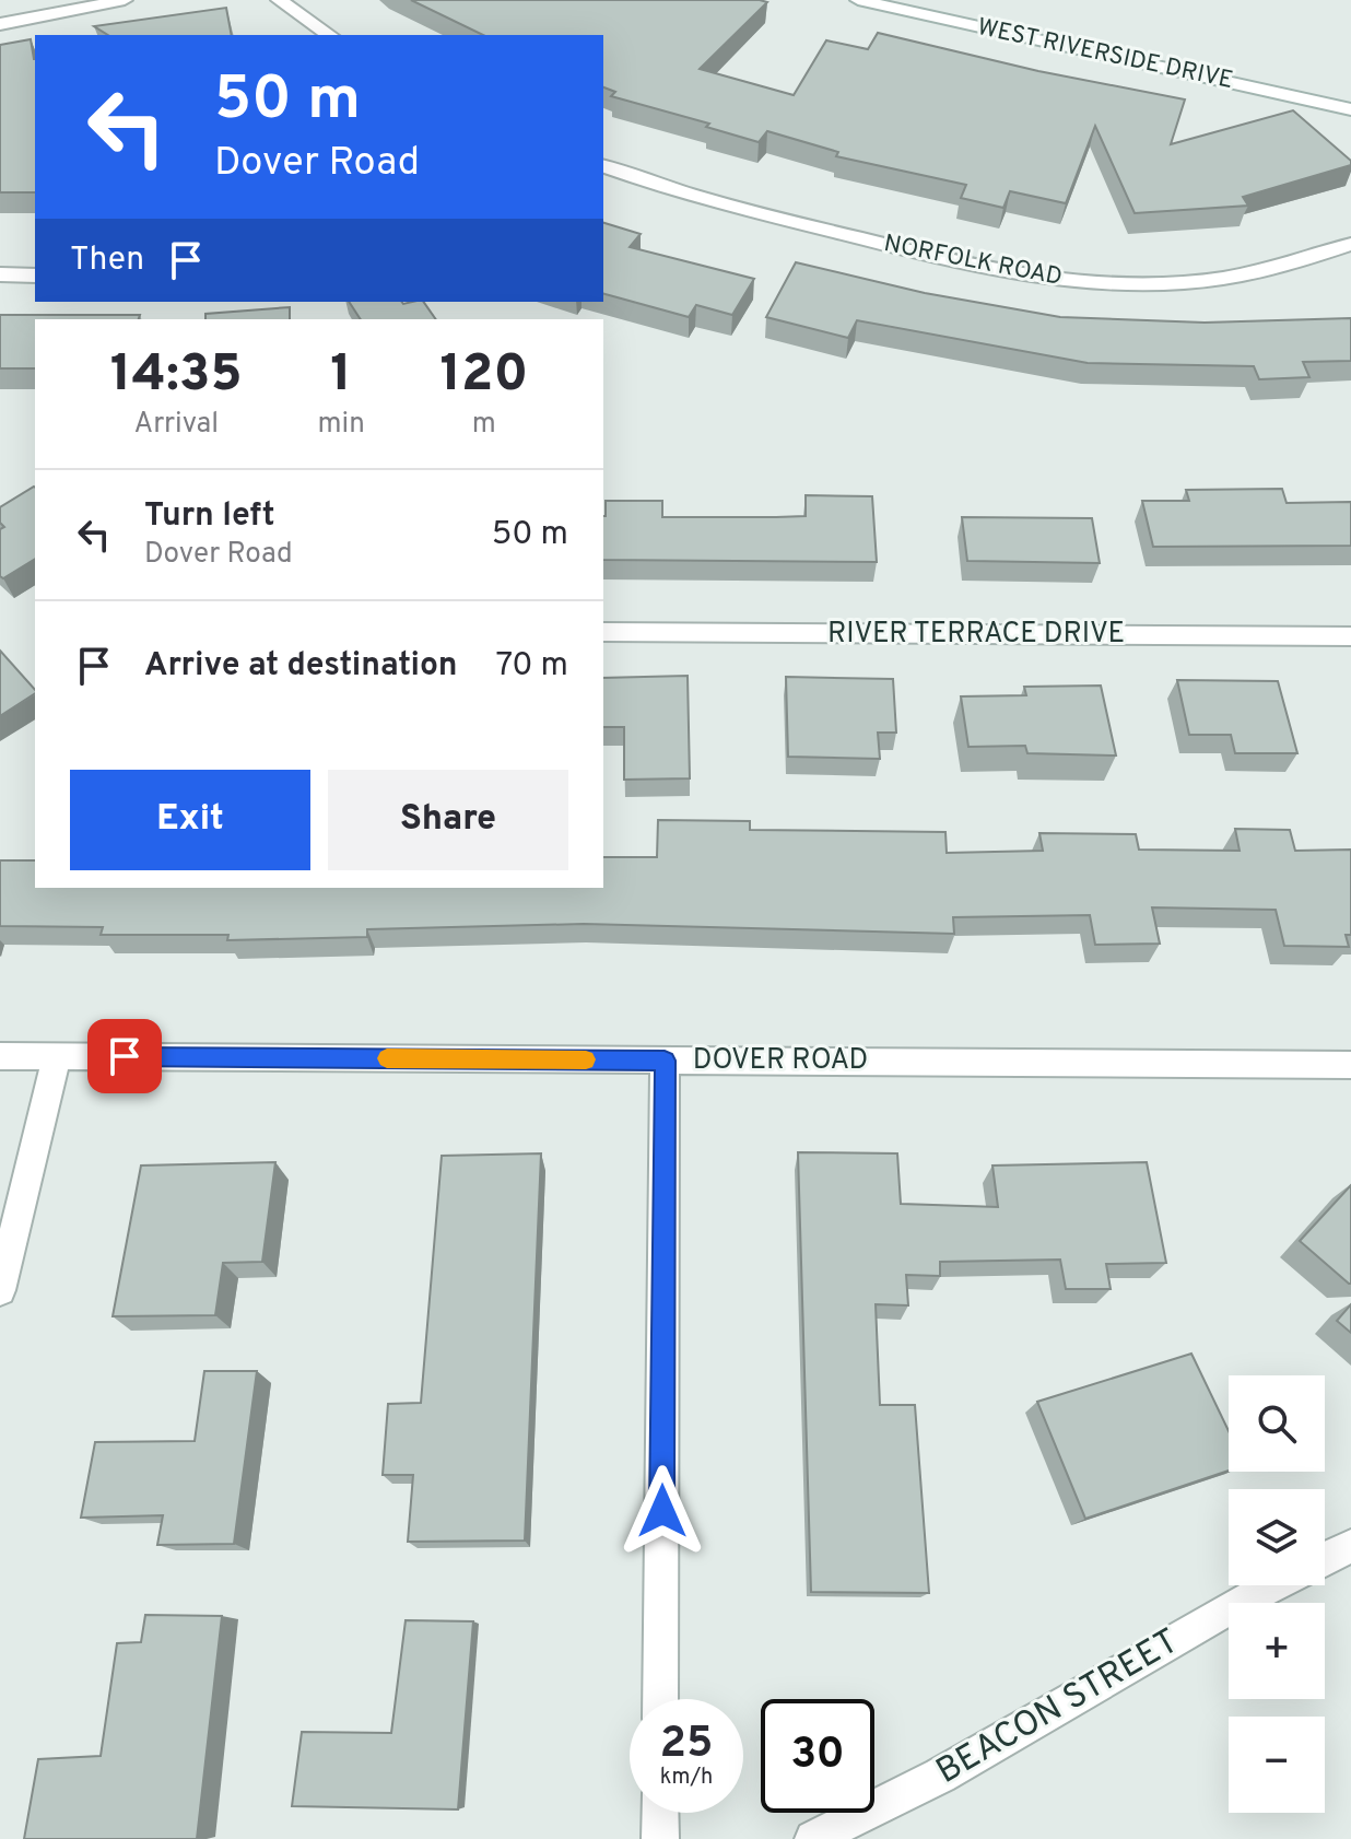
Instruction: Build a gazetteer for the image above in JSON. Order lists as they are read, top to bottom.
{
  "streets": {
    "street": [
      "WEST RIVERSIDE DRIVE",
      "NORFOLK ROAD",
      "RIVER TERRACE DRIVE",
      "DOVER ROAD",
      "BEACON STREET"
    ]
  },
  "page": {
    "turn": ["50 m", "Dover Road"],
    "then": "Then",
    "eta": [
      "14:35",
      "Arrival",
      "1",
      "min",
      "120",
      "m"
    ],
    "list": [
      {
        "name": "Turn left",
        "note": "Dover Road",
        "value": "50 m"
      },
      {
        "name": "Arrive at destination",
        "value": "70 m"
      }
    ],
    "buttons": ["Exit", "Share"],
    "map_buttons": ["+", "−"],
    "speed": "25 km/h",
    "limit": "30"
  }
}
